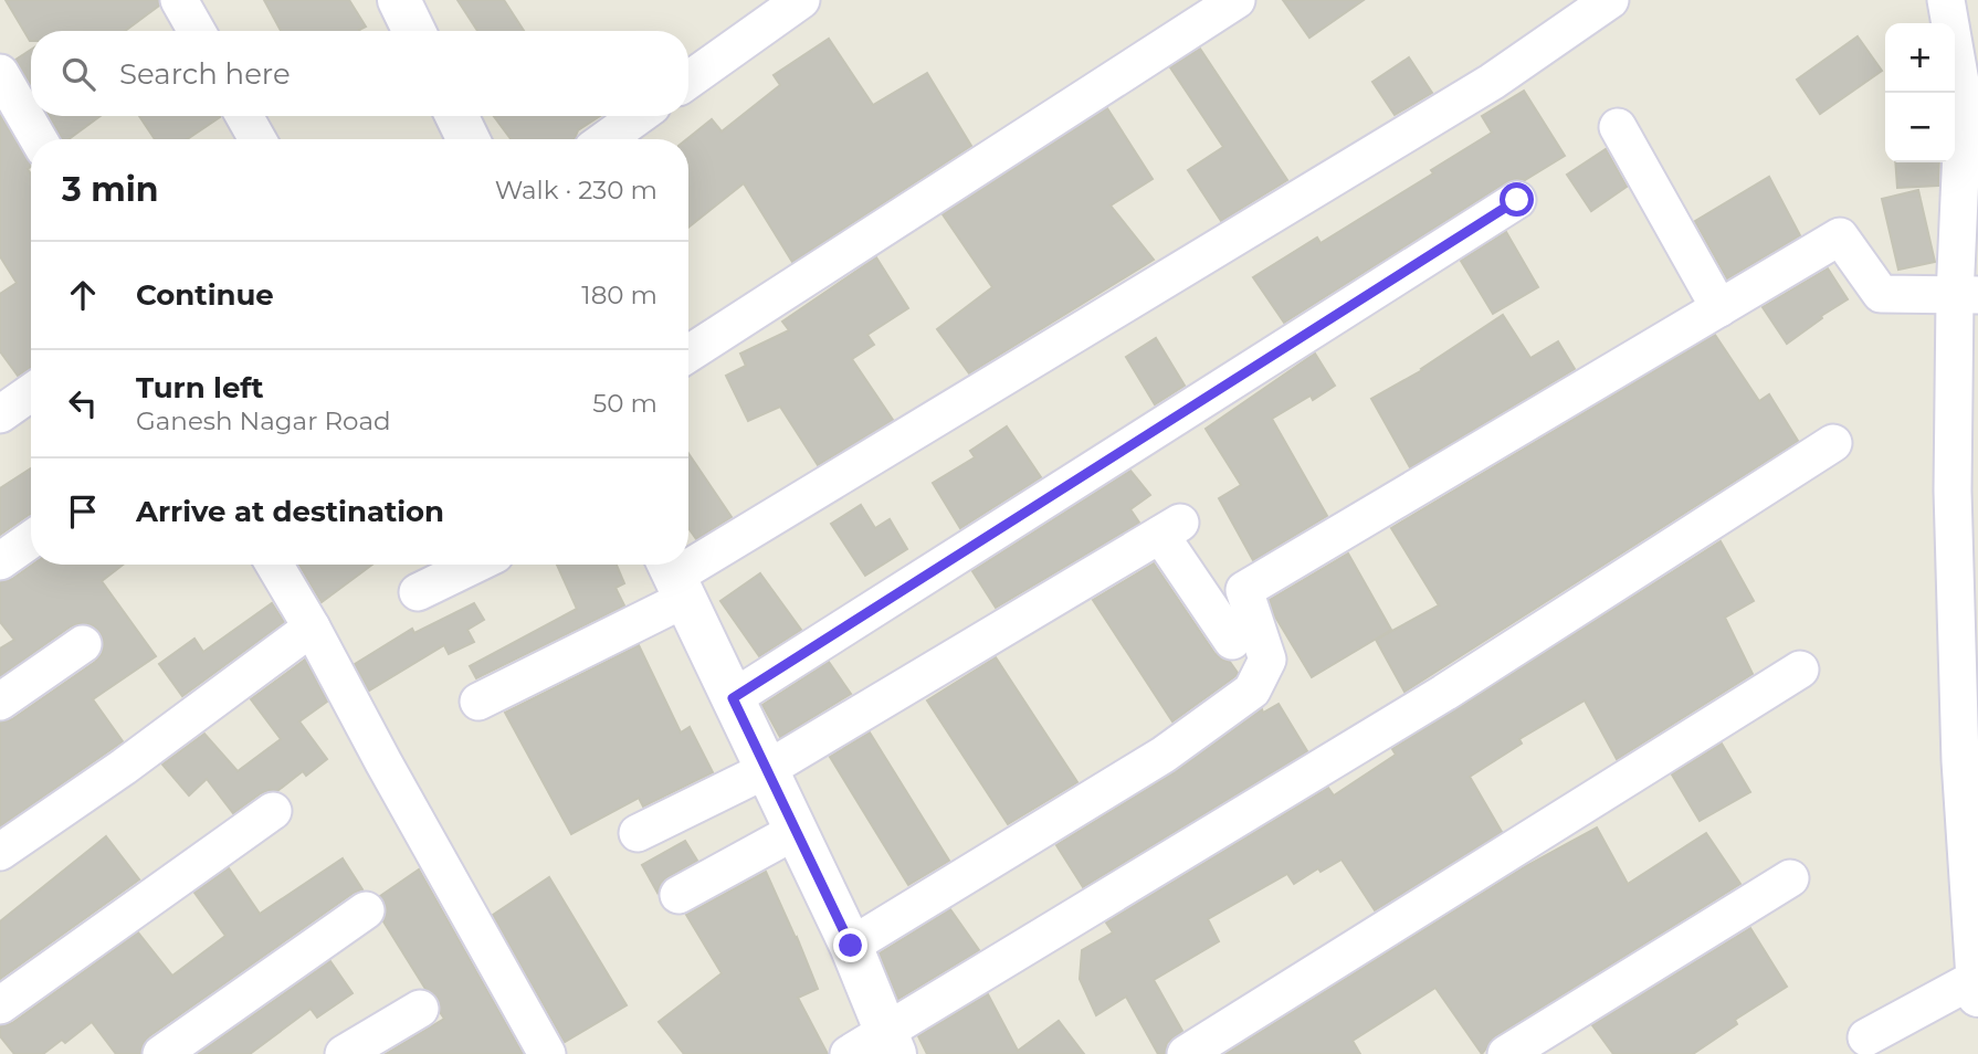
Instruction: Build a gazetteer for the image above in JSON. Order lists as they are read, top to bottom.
{
  "page": {
    "map_buttons": ["+", "−"],
    "search": "Search here",
    "heading": ["3 min", "Walk · 230 m"],
    "list": [
      ["Continue", "180 m"],
      ["Turn left", "Ganesh Nagar Road", "50 m"],
      "Arrive at destination"
    ]
  }
}
